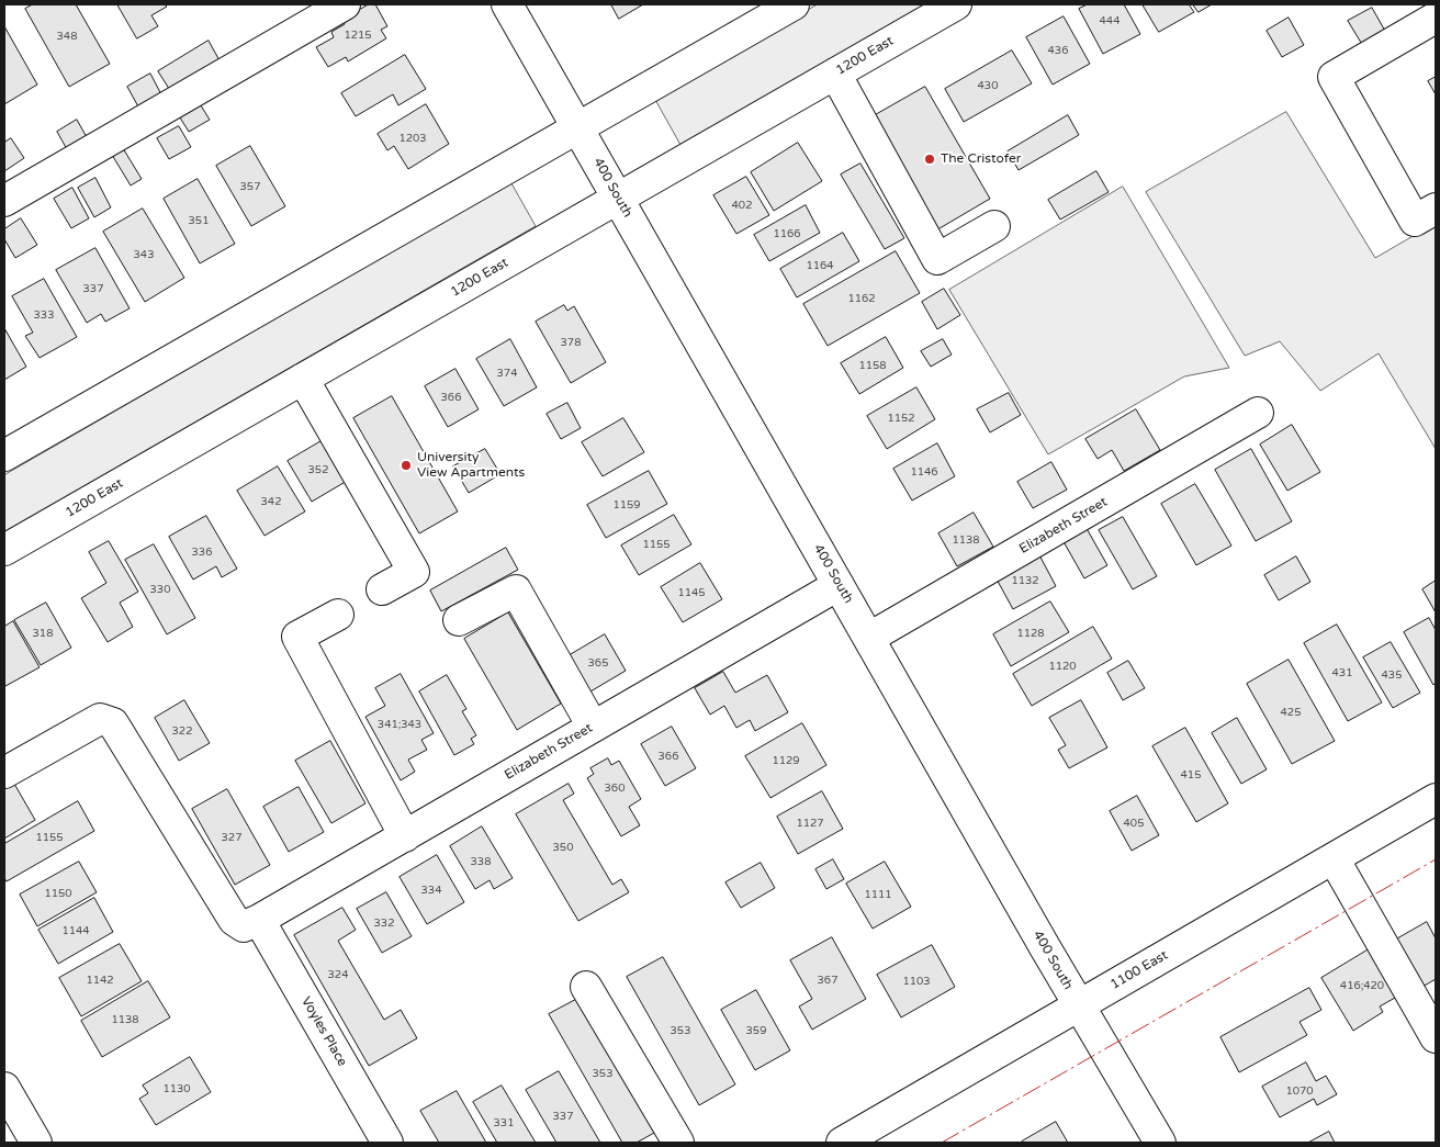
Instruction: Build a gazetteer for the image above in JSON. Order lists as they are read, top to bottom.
{
  "streets": {
    "street": [
      "1200 East",
      "400 South",
      "Elizabeth Street",
      "1100 East",
      "Voyles Place"
    ]
  },
  "crossings": [
    ["1200 East", "400 South"],
    ["400 South", "Elizabeth Street"],
    ["400 South", "1100 East"],
    ["Elizabeth Street", "Voyles Place"]
  ],
  "places": ["The Cristofer", "University View Apartments"],
  "house_numbers": [
    "444",
    "1215",
    "348",
    "436",
    "430",
    "1203",
    "357",
    "402",
    "351",
    "1166",
    "343",
    "1164",
    "337",
    "1162",
    "333",
    "378",
    "1158",
    "374",
    "366",
    "1152",
    "352",
    "1146",
    "342",
    "1159",
    "1138",
    "1155",
    "336",
    "1132",
    "330",
    "1145",
    "318",
    "1128",
    "365",
    "1120",
    "431",
    "435",
    "425",
    "341;343",
    "322",
    "366",
    "1129",
    "415",
    "360",
    "1127",
    "405",
    "1155",
    "327",
    "350",
    "338",
    "334",
    "1150",
    "1111",
    "332",
    "1144",
    "324",
    "1142",
    "367",
    "1103",
    "416;420",
    "1138",
    "353",
    "359",
    "353",
    "1130",
    "1070",
    "337",
    "331"
  ]
}
